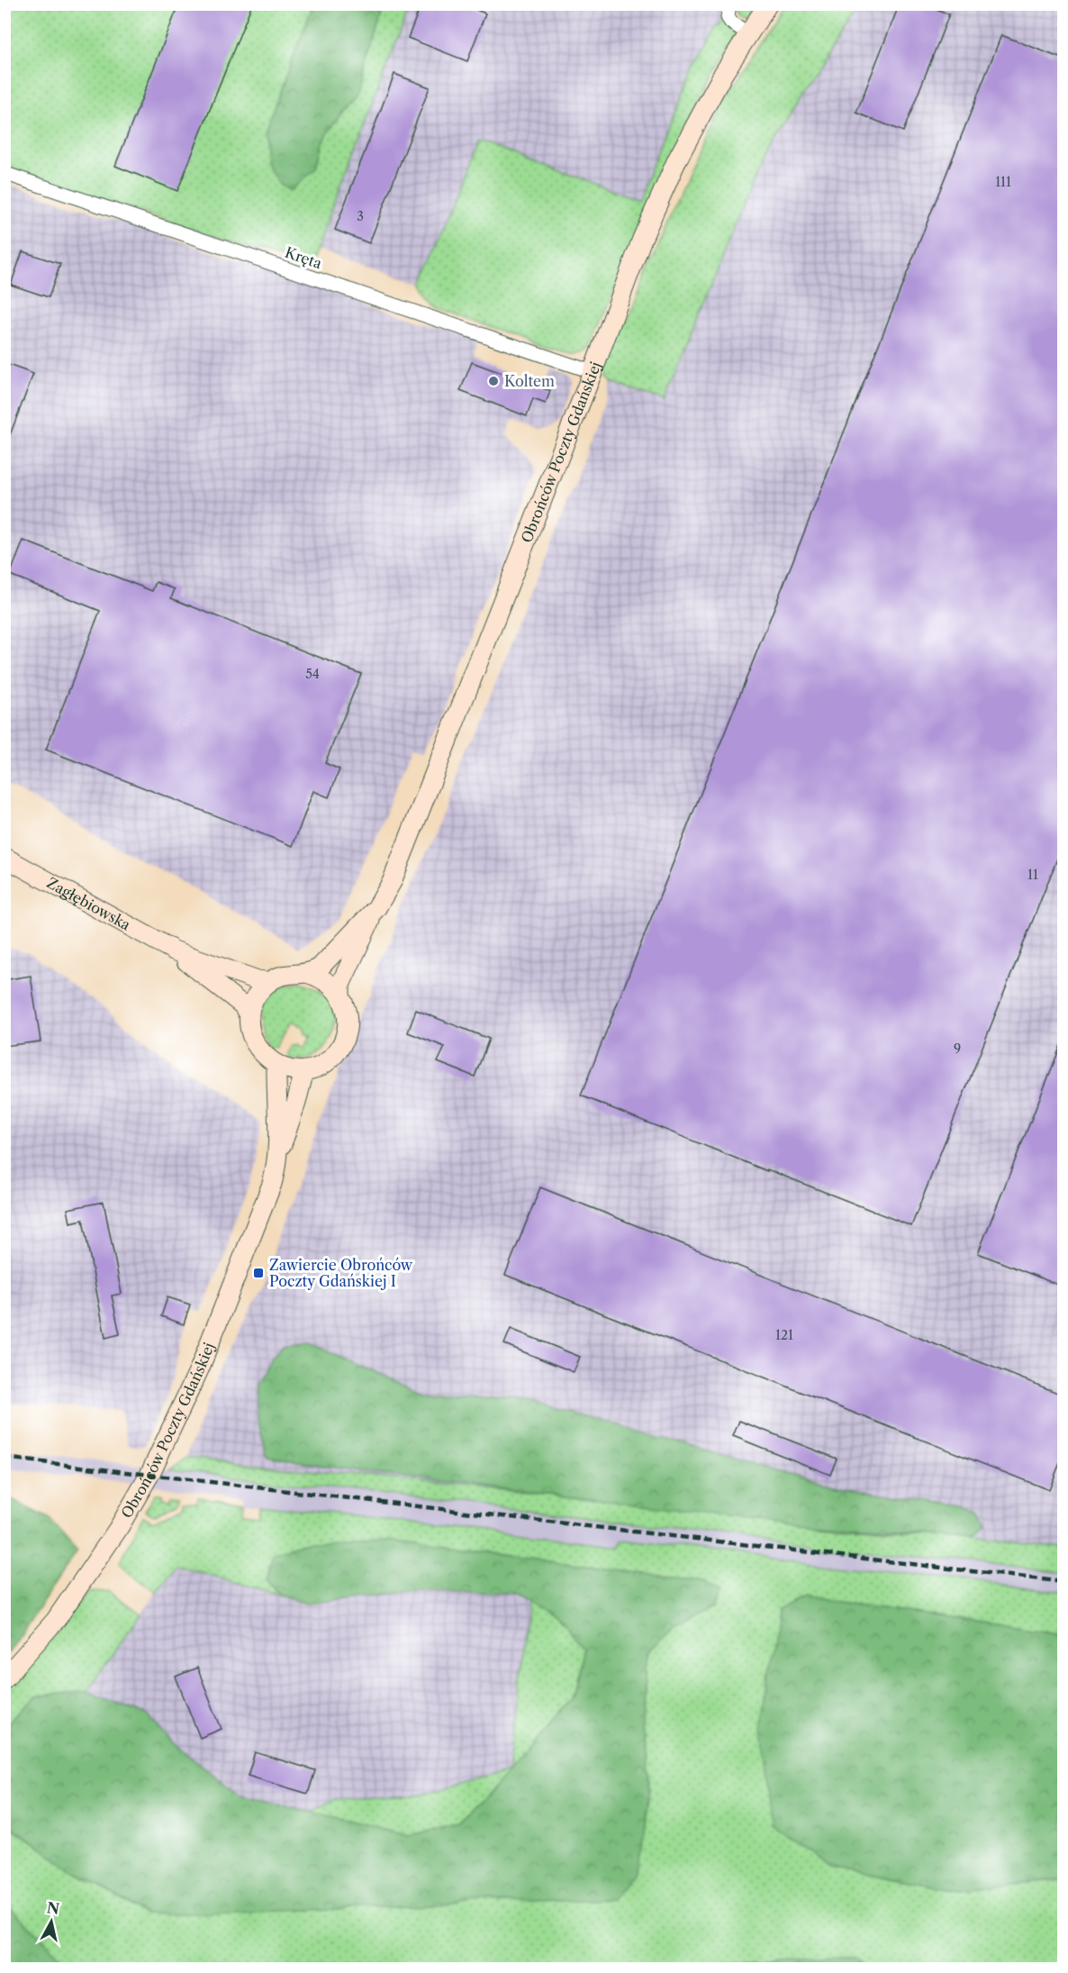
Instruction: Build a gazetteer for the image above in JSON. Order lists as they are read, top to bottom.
{
  "streets": {
    "main road": ["Obrońców Poczty Gdańskiej", "Zagłębiowska"],
    "street": ["Kręta"]
  },
  "crossings": [
    ["Kręta", "Obrońców Poczty Gdańskiej"],
    ["Obrońców Poczty Gdańskiej", "Zagłębiowska"]
  ],
  "places": {
    "other": ["Koltem"],
    "transit": ["Zawiercie Obrońców Poczty Gdańskiej I"]
  },
  "house_numbers": [
    "111",
    "3",
    "54",
    "11",
    "9",
    "121"
  ],
  "north": "top"
}
